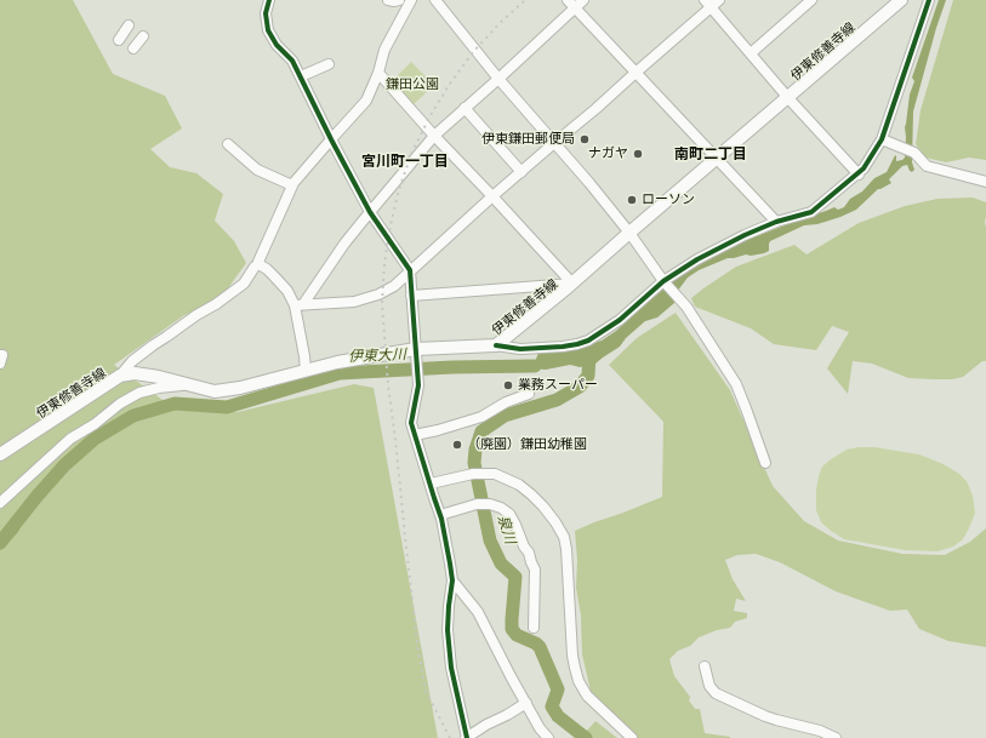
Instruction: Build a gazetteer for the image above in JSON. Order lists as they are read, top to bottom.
{
  "streets": {
    "main road": ["伊東修善寺線"]
  },
  "districts": ["南町二丁目", "宮川町一丁目"],
  "water": ["伊東大川", "泉川"],
  "parks": ["鎌田公園"],
  "places": [
    "伊東鎌田郵便局",
    "ナガヤ",
    "ローソン",
    "業務スーパー",
    "（廃園）鎌田幼稚園"
  ]
}
